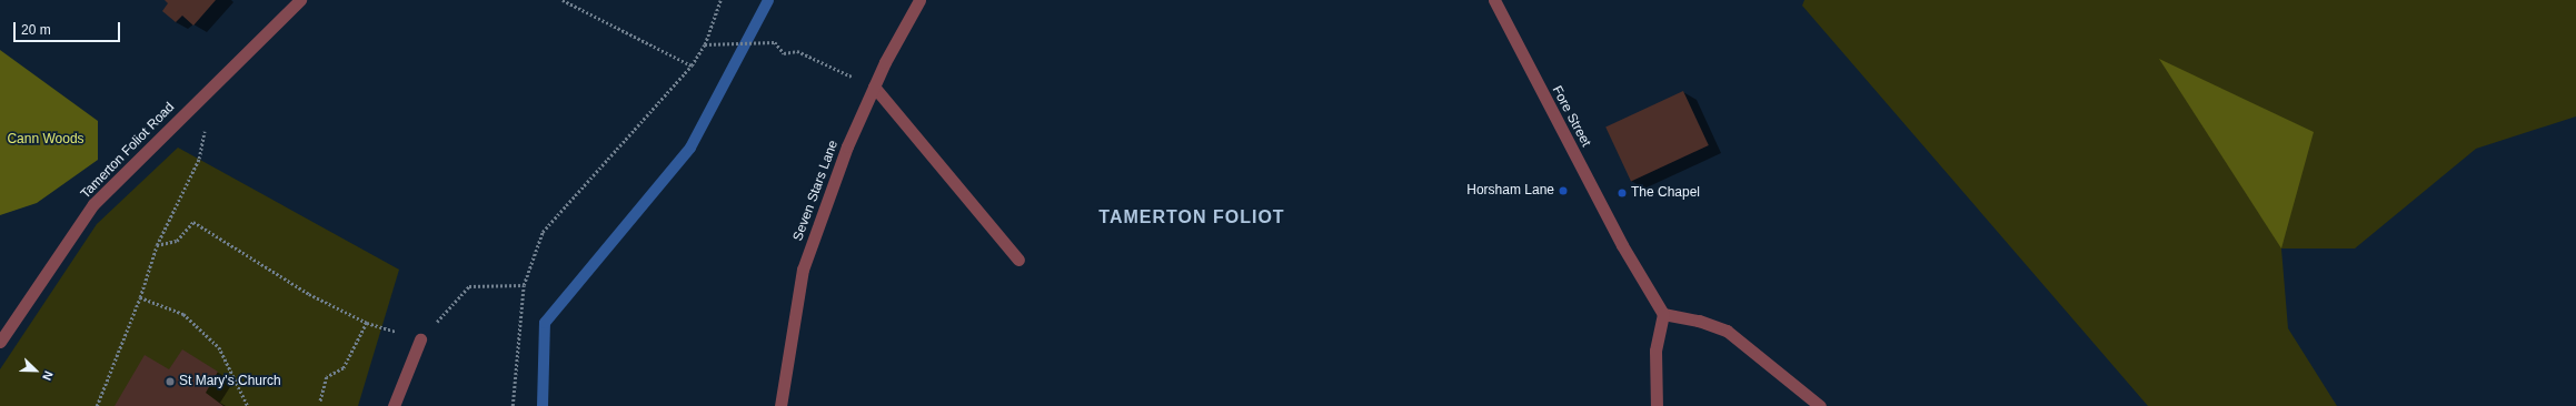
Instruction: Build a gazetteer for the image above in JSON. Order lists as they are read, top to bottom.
{
  "streets": {
    "street": ["Fore Street", "Tamerton Foliot Road", "Seven Stars Lane"]
  },
  "districts": ["TAMERTON FOLIOT"],
  "parks": ["Cann Woods"],
  "places": ["Horsham Lane", "The Chapel", "St Mary's Church"],
  "scale_bar": "20 m",
  "north": "bottom right"
}
